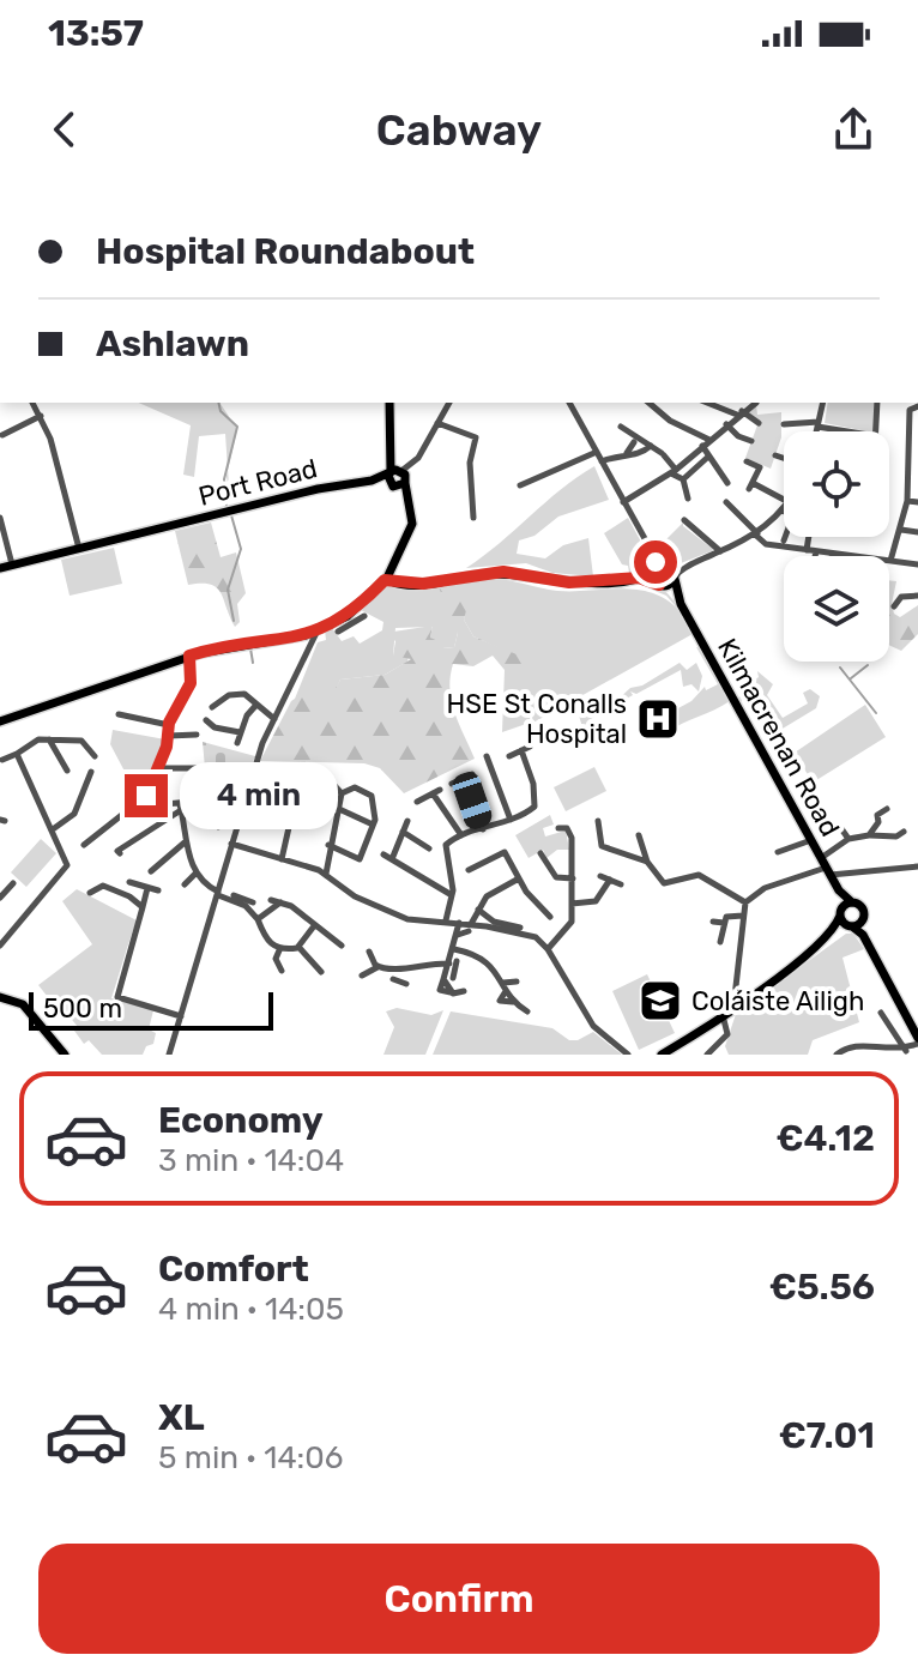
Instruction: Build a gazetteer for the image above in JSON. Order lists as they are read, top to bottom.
{
  "streets": {
    "main road": ["Port Road", "Kilmacrenan Road"]
  },
  "places": {
    "hospital": ["HSE St Conalls Hospital"],
    "school or university": ["Coláiste Ailigh"]
  },
  "scale_bar": "500 m",
  "page": {
    "status": "13:57",
    "header": "Cabway",
    "banner": ["Hospital Roundabout", "Ashlawn"],
    "bubble": "4 min",
    "scale": "500 m",
    "list": [
      {
        "name": "Economy",
        "note": "3 min · 14:04",
        "value": "€4.12"
      },
      {
        "name": "Comfort",
        "note": "4 min · 14:05",
        "value": "€5.56"
      },
      {
        "name": "XL",
        "note": "5 min · 14:06",
        "value": "€7.01"
      }
    ],
    "buttons": "Confirm"
  }
}
